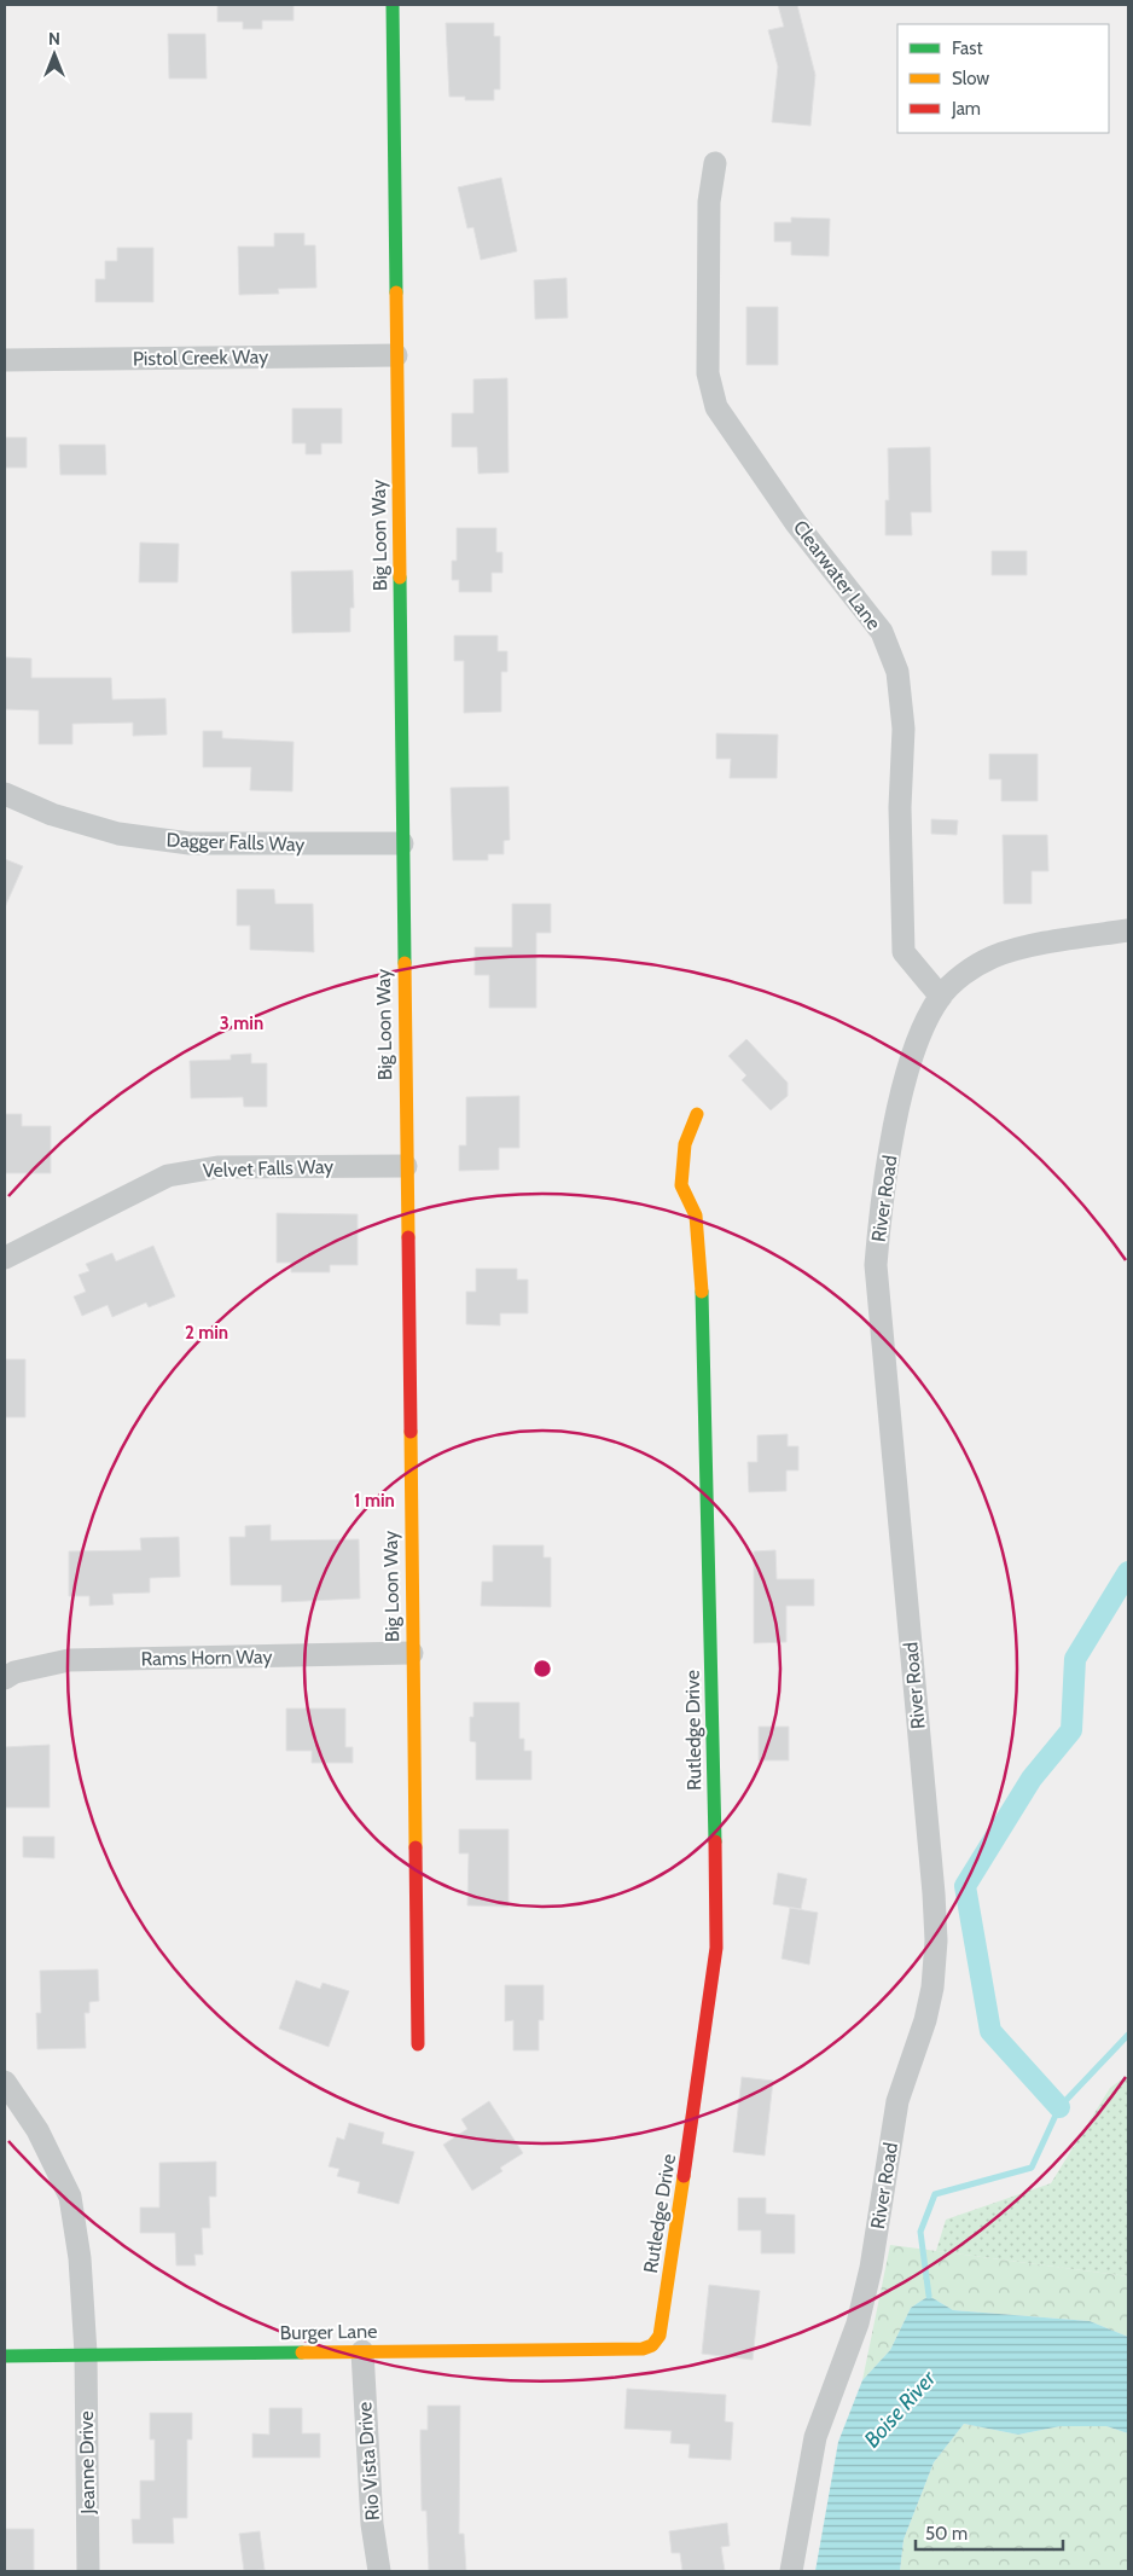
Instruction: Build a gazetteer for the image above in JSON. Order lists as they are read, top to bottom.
{
  "streets": {
    "street": [
      "Pistol Creek Way",
      "Big Loon Way",
      "Clearwater Lane",
      "Dagger Falls Way",
      "Velvet Falls Way",
      "River Road",
      "Rams Horn Way",
      "Rutledge Drive",
      "Burger Lane",
      "Rio Vista Drive",
      "Jeanne Drive"
    ]
  },
  "crossings": [
    ["Pistol Creek Way", "Big Loon Way"],
    ["Big Loon Way", "Dagger Falls Way"],
    ["Big Loon Way", "Velvet Falls Way"],
    ["Big Loon Way", "Rams Horn Way"],
    ["Clearwater Lane", "River Road"],
    ["Rutledge Drive", "Burger Lane"],
    ["Burger Lane", "Rio Vista Drive"],
    ["Burger Lane", "Jeanne Drive"]
  ],
  "water": ["Boise River"],
  "legend": ["Fast", "Slow", "Jam"],
  "scale_bar": "50 m",
  "north": "top",
  "rings": ["3 min", "2 min", "1 min"]
}
